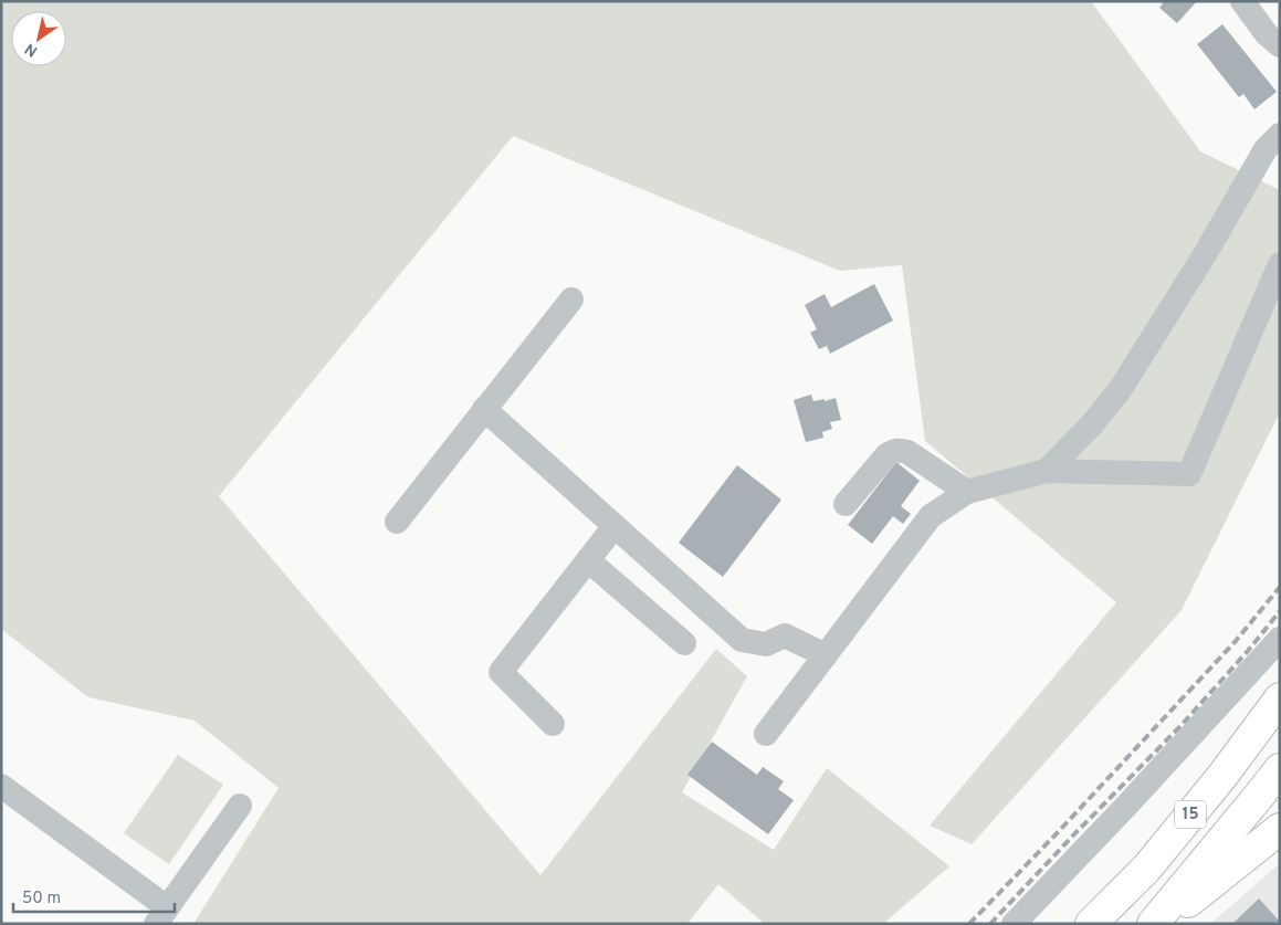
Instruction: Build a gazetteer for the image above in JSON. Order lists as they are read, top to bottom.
{
  "streets": {
    "highway": ["15"]
  },
  "scale_bar": "50 m",
  "north": "bottom left"
}
